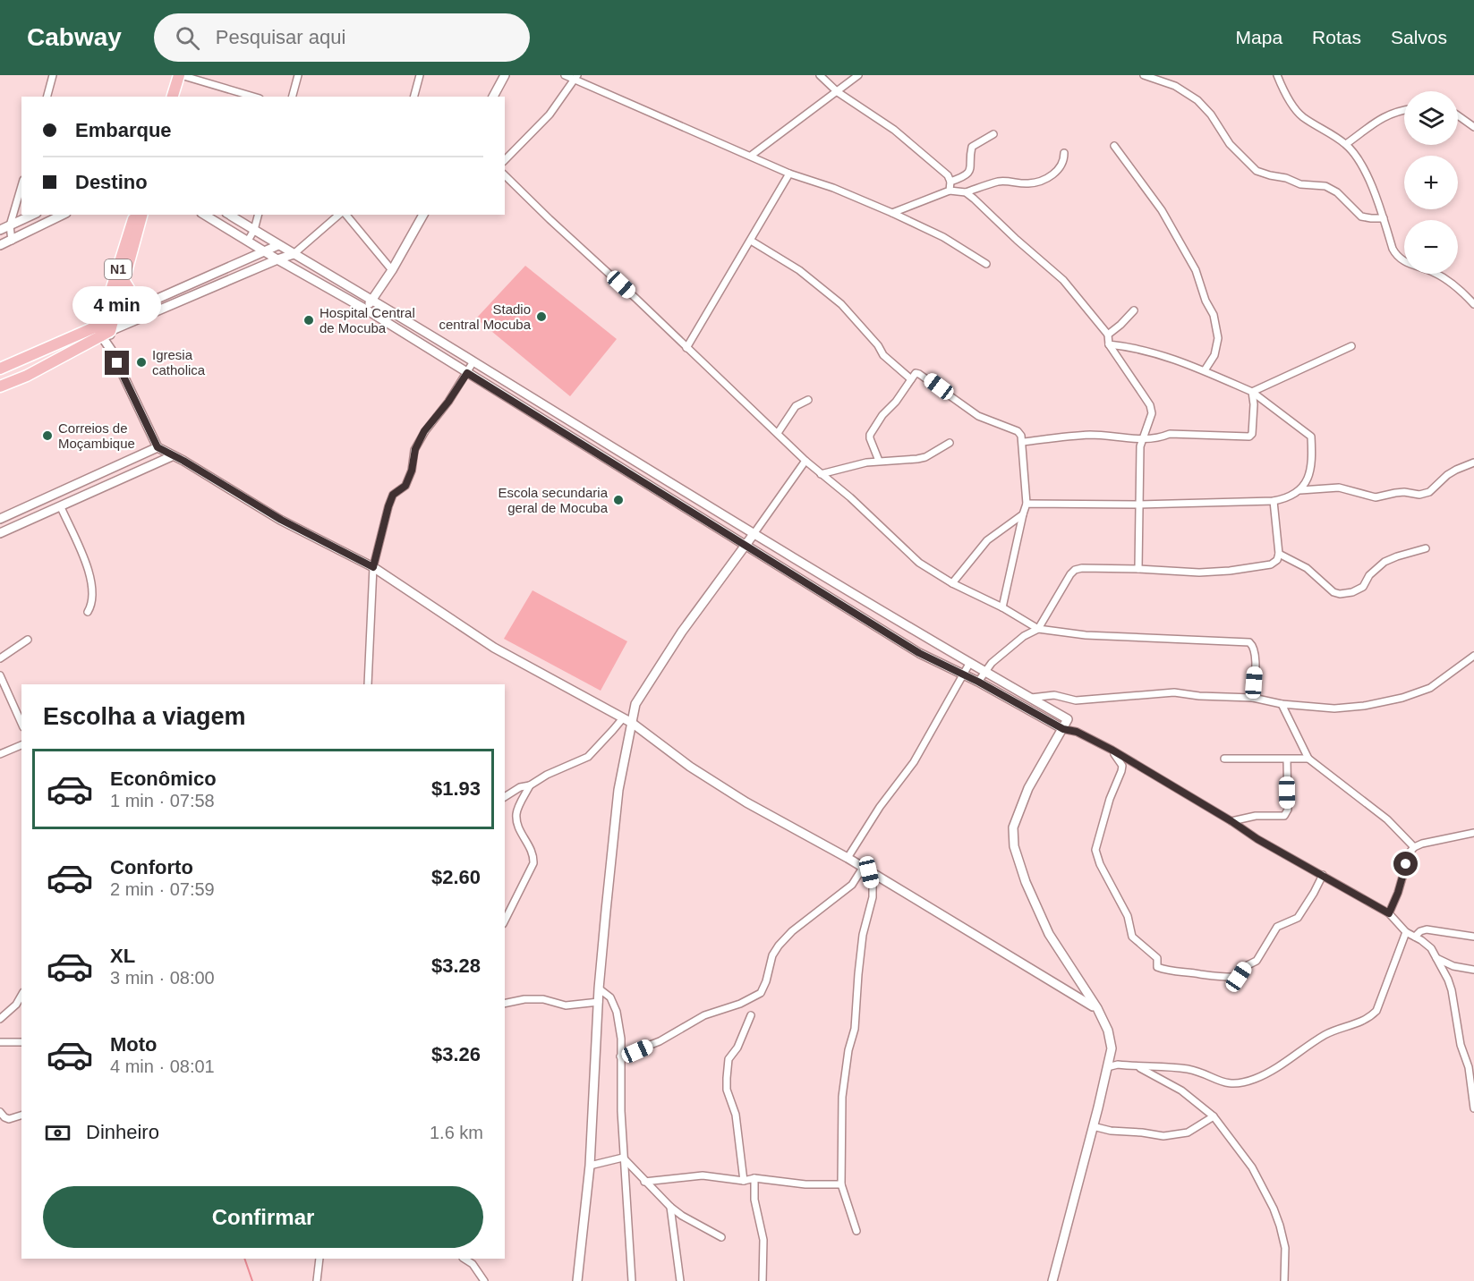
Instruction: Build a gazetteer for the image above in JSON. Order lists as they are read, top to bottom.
{
  "streets": {
    "highway": ["N1"]
  },
  "places": [
    "Stadio central Mocuba",
    "Hospital Central de Mocuba",
    "Igresia catholica",
    "Correios de Moçambique",
    "Escola secundaria geral de Mocuba"
  ],
  "page": {
    "header": "Cabway",
    "search": "Pesquisar aqui",
    "nav": ["Mapa", "Rotas", "Salvos"],
    "map_buttons": ["+", "−"],
    "banner": ["Embarque", "Destino"],
    "bubble": "4 min",
    "heading": "Escolha a viagem",
    "list": [
      {
        "name": "Econômico",
        "note": "1 min · 07:58",
        "value": "$1.93"
      },
      {
        "name": "Conforto",
        "note": "2 min · 07:59",
        "value": "$2.60"
      },
      {
        "name": "XL",
        "note": "3 min · 08:00",
        "value": "$3.28"
      },
      {
        "name": "Moto",
        "note": "4 min · 08:01",
        "value": "$3.26"
      }
    ],
    "pay": ["Dinheiro", "1.6 km"],
    "buttons": "Confirmar"
  }
}
